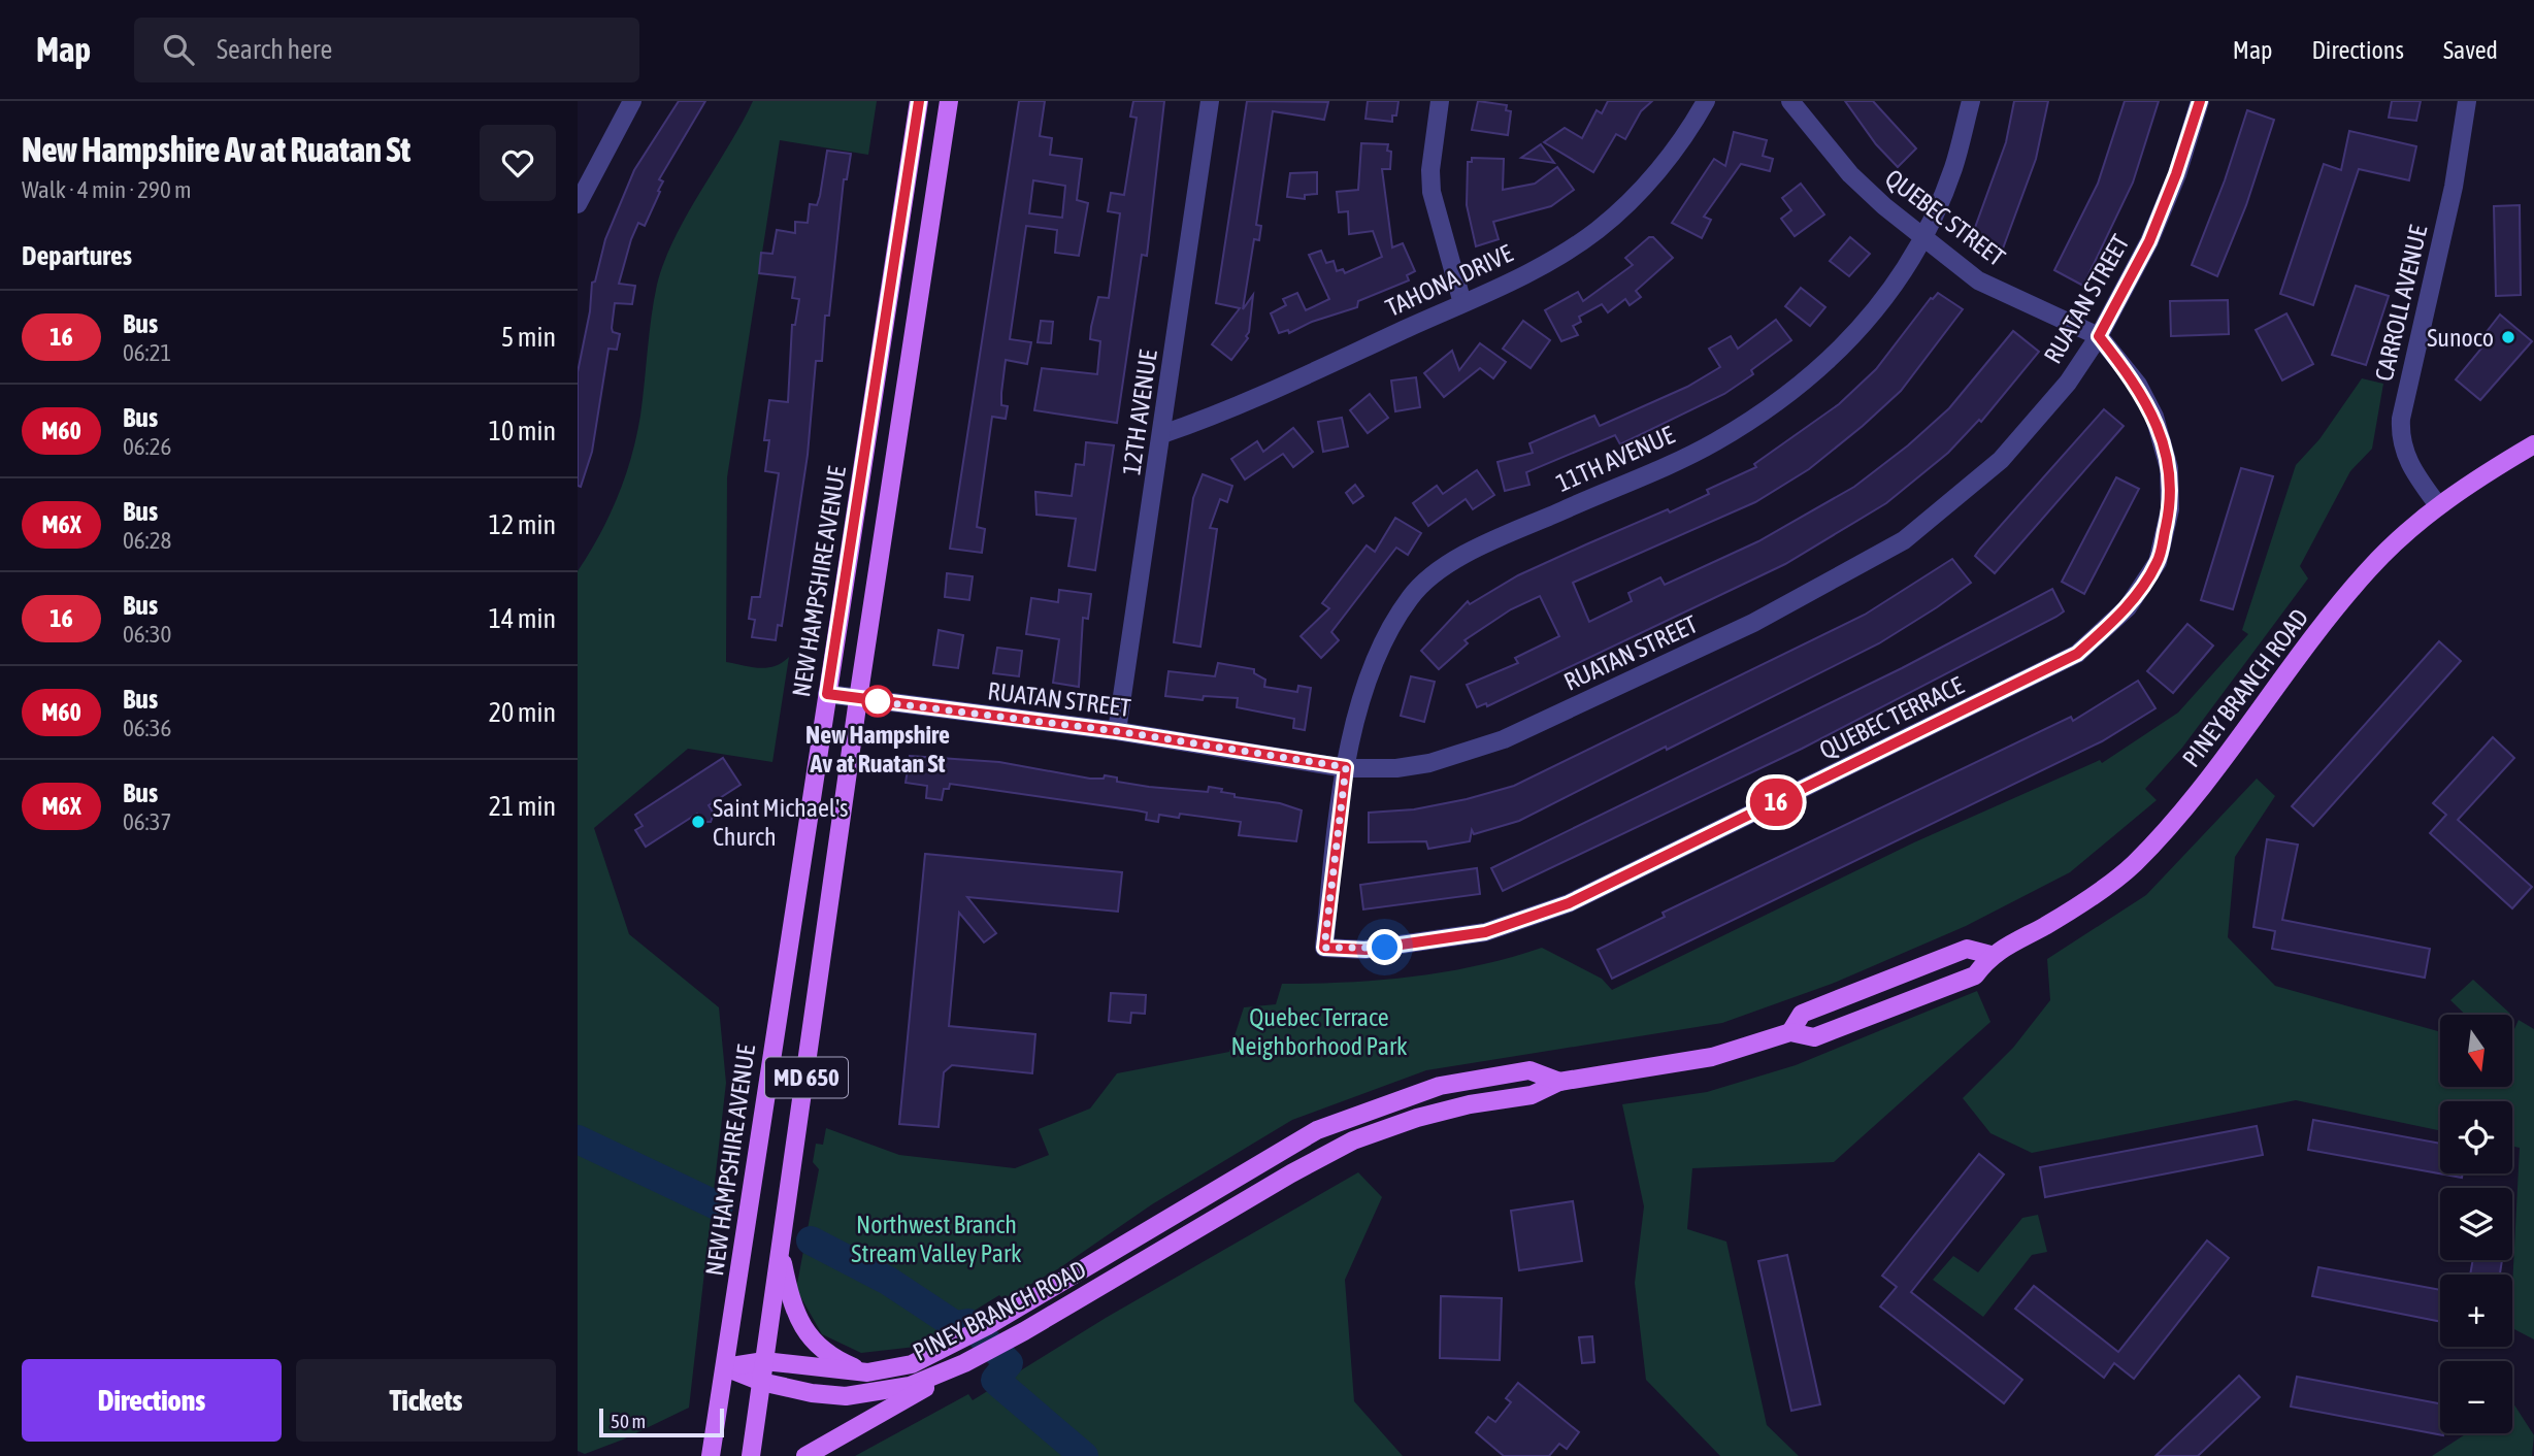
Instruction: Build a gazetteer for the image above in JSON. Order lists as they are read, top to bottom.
{
  "streets": {
    "main road": ["NEW HAMPSHIRE AVENUE", "PINEY BRANCH ROAD", "MD 650"],
    "street": [
      "QUEBEC STREET",
      "TAHONA DRIVE",
      "RUATAN STREET",
      "CARROLL AVENUE",
      "12TH AVENUE",
      "11TH AVENUE",
      "QUEBEC TERRACE"
    ]
  },
  "crossings": [
    ["QUEBEC STREET", "RUATAN STREET"],
    ["QUEBEC STREET", "11TH AVENUE"],
    ["QUEBEC STREET", "QUEBEC TERRACE"],
    ["TAHONA DRIVE", "12TH AVENUE"],
    ["RUATAN STREET", "12TH AVENUE"],
    ["RUATAN STREET", "11TH AVENUE"],
    ["RUATAN STREET", "NEW HAMPSHIRE AVENUE"],
    ["RUATAN STREET", "QUEBEC TERRACE"],
    ["RUATAN STREET", "MD 650"],
    ["CARROLL AVENUE", "PINEY BRANCH ROAD"],
    ["11TH AVENUE", "QUEBEC TERRACE"],
    ["NEW HAMPSHIRE AVENUE", "PINEY BRANCH ROAD"],
    ["PINEY BRANCH ROAD", "MD 650"]
  ],
  "parks": ["Quebec Terrace Neighborhood Park", "Northwest Branch Stream Valley Park"],
  "places": ["Sunoco", "New Hampshire Av at Ruatan St", "Saint Michael's Church"],
  "lines": ["bus line 16"],
  "scale_bar": "50 m",
  "north": "bottom",
  "page": {
    "header": "Map",
    "search": "Search here",
    "nav": ["Map", "Directions", "Saved"],
    "heading": [
      ["New Hampshire Av at Ruatan St", "Walk · 4 min · 290 m"],
      "Departures"
    ],
    "on_map": "16",
    "list": [
      {
        "mark": "16",
        "name": "Bus",
        "note": "06:21",
        "value": "5 min"
      },
      {
        "mark": "M60",
        "name": "Bus",
        "note": "06:26",
        "value": "10 min"
      },
      {
        "mark": "M6X",
        "name": "Bus",
        "note": "06:28",
        "value": "12 min"
      },
      {
        "mark": "16",
        "name": "Bus",
        "note": "06:30",
        "value": "14 min"
      },
      {
        "mark": "M60",
        "name": "Bus",
        "note": "06:36",
        "value": "20 min"
      },
      {
        "mark": "M6X",
        "name": "Bus",
        "note": "06:37",
        "value": "21 min"
      }
    ],
    "map_buttons": ["+", "−"],
    "buttons": ["Directions", "Tickets"],
    "scale": "50 m"
  }
}
